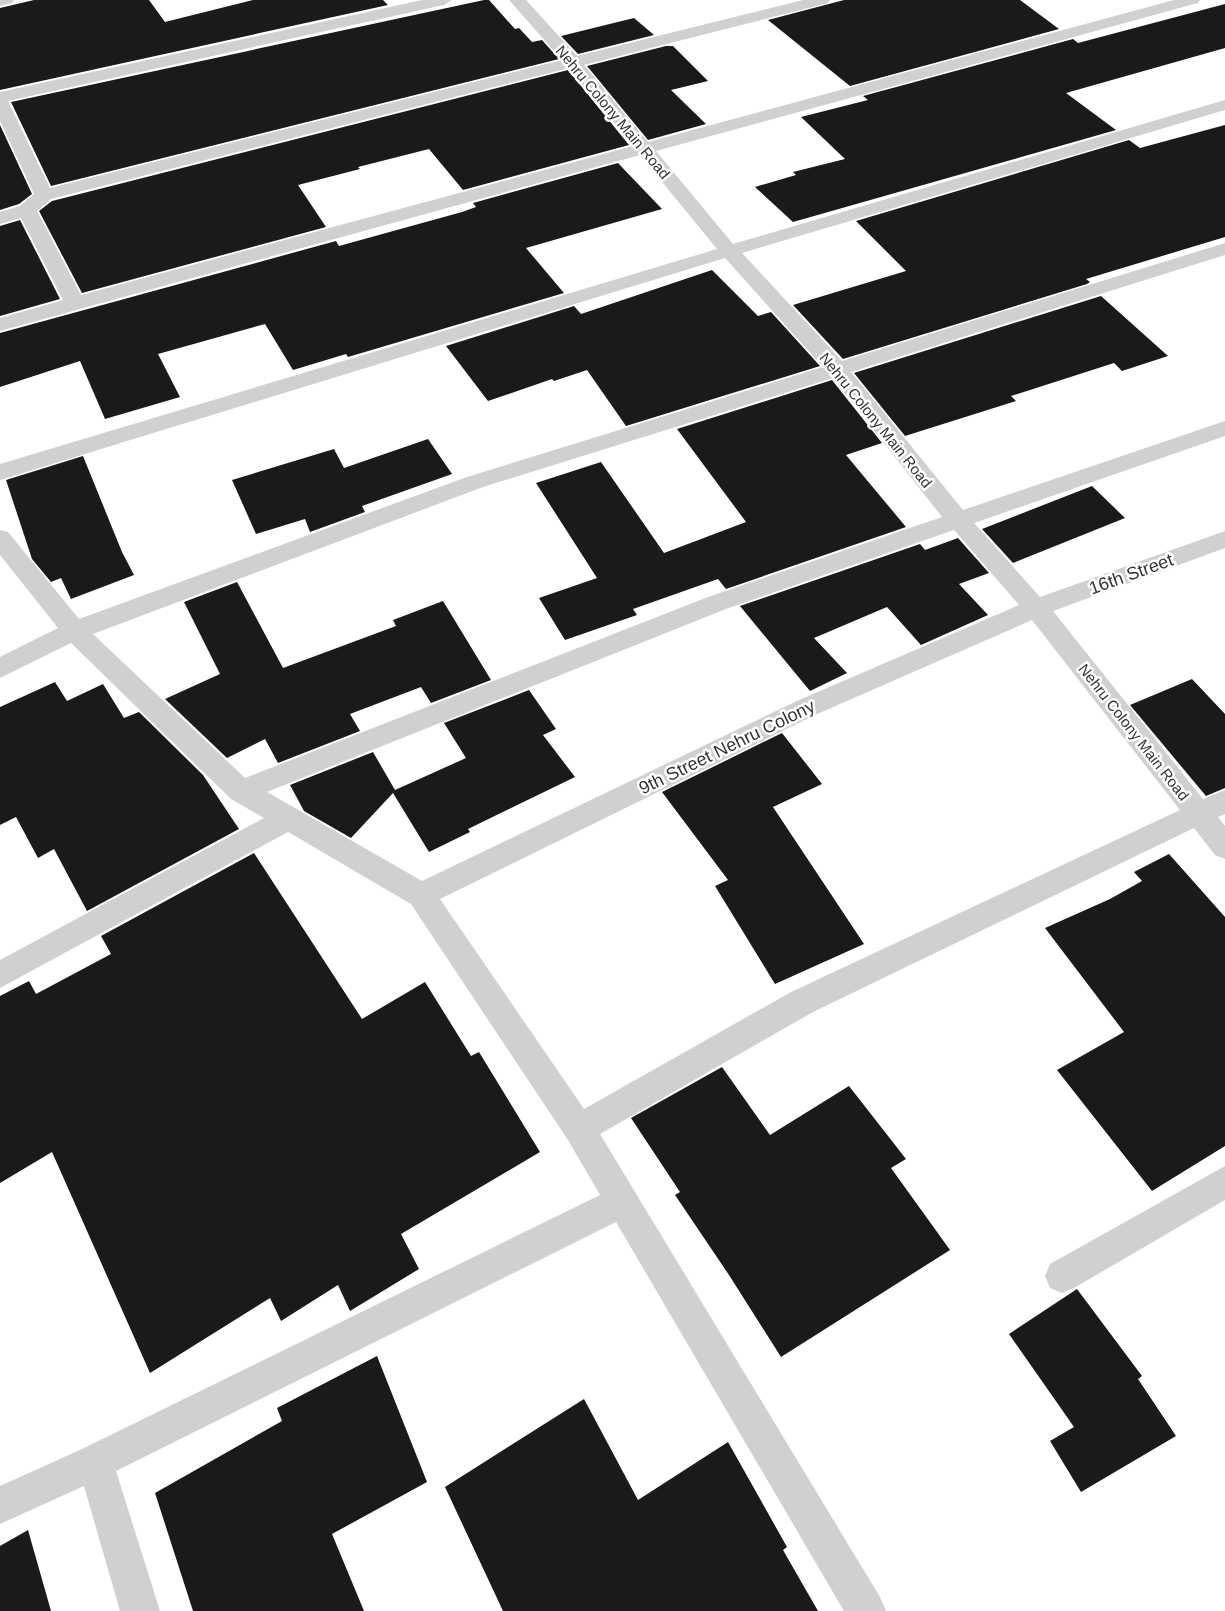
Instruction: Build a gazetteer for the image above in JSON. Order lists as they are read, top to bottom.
{
  "streets": {
    "street": ["Nehru Colony Main Road", "16th Street", "9th Street Nehru Colony"]
  },
  "crossings": [
    ["Nehru Colony Main Road", "16th Street"],
    ["Nehru Colony Main Road", "9th Street Nehru Colony"],
    ["16th Street", "9th Street Nehru Colony"]
  ]
}
